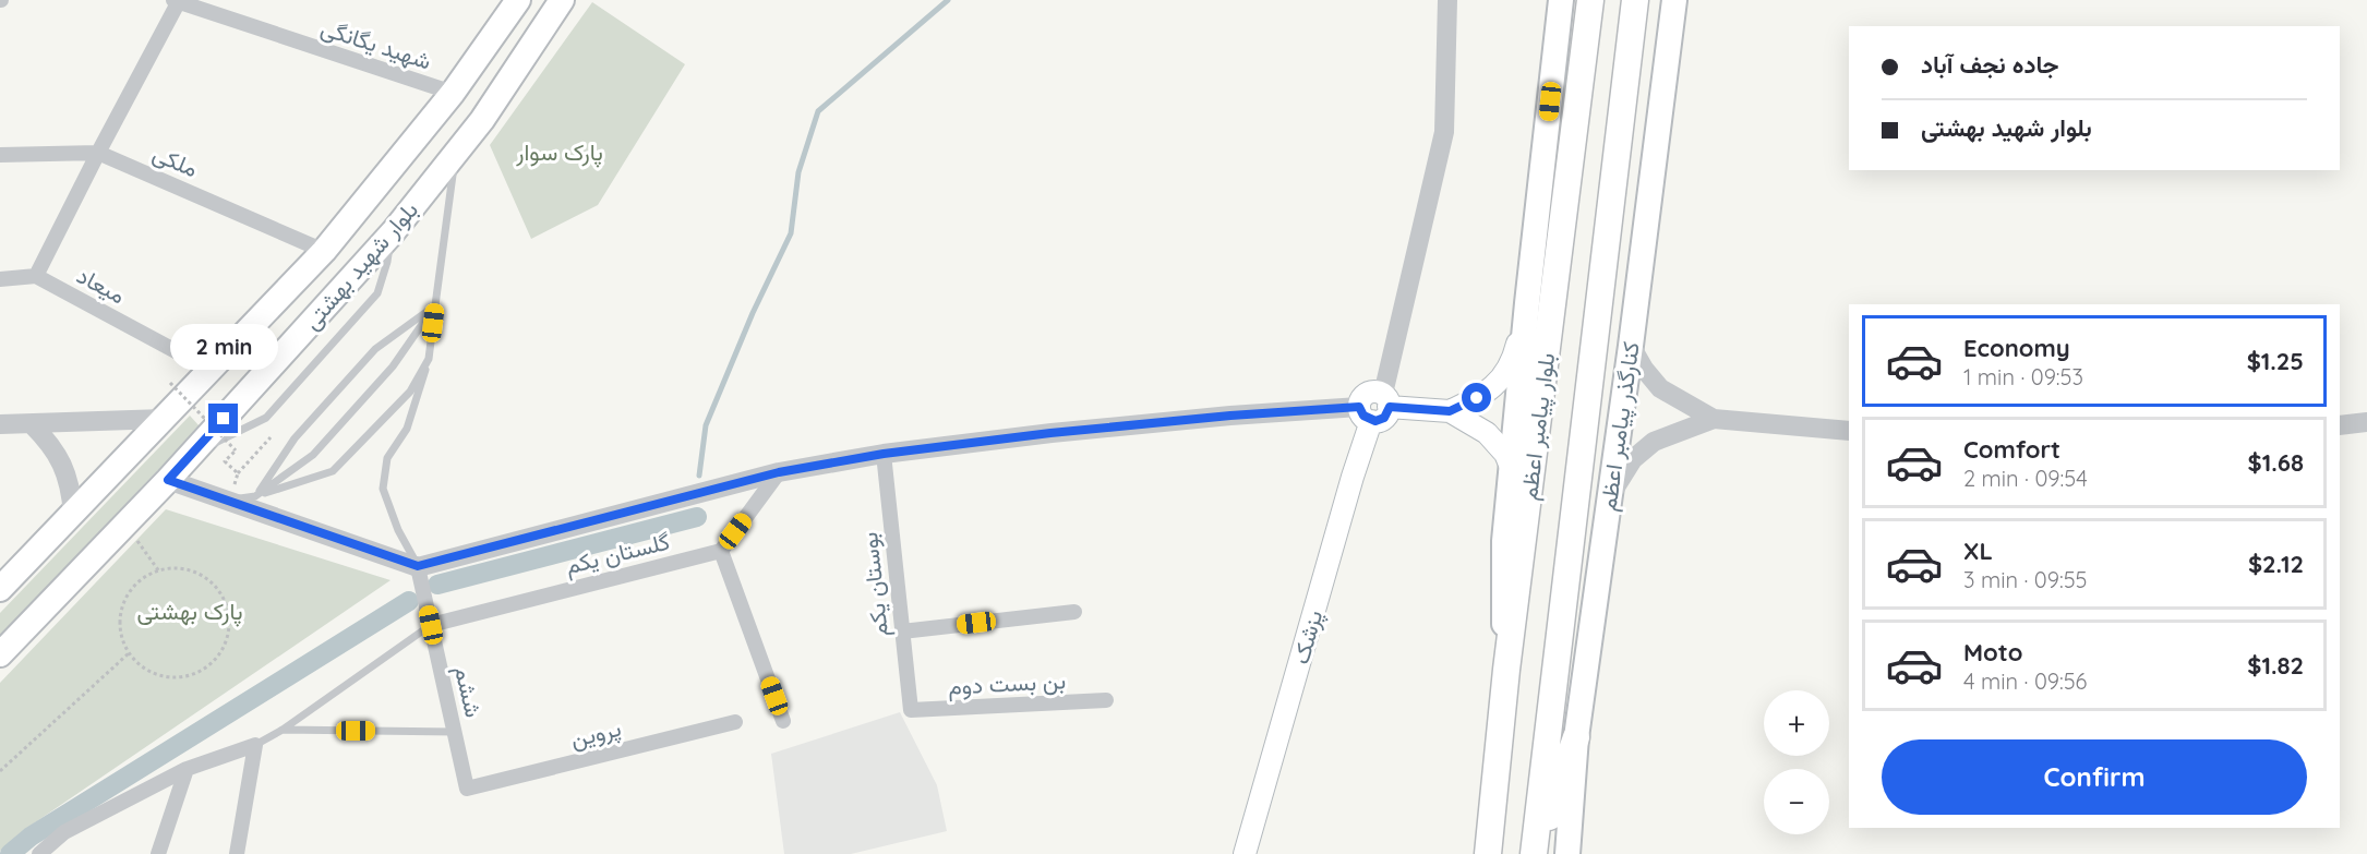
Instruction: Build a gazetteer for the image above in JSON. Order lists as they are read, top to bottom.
{
  "streets": {
    "highway": ["بلوار پیامبر اعظم"],
    "main road": ["بلوار شهید بهشتی", "کنارگذر پیامبر اعظم", "پزشک"],
    "street": [
      "شهید یگانگی",
      "ملکی",
      "میعاد",
      "گلستان یکم",
      "بوستان یکم",
      "بن بست دوم",
      "ششم",
      "پروین"
    ]
  },
  "crossings": [
    ["شهید یگانگی", "بلوار شهید بهشتی"],
    ["ملکی", "بلوار شهید بهشتی"],
    ["گلستان یکم", "ششم"],
    ["بوستان یکم", "بن بست دوم"],
    ["ششم", "پروین"]
  ],
  "parks": ["پارک سوار", "پارک بهشتی"],
  "page": {
    "banner": ["جاده نجف آباد", "بلوار شهید بهشتی"],
    "list": [
      {
        "name": "Economy",
        "note": "1 min · 09:53",
        "value": "$1.25"
      },
      {
        "name": "Comfort",
        "note": "2 min · 09:54",
        "value": "$1.68"
      },
      {
        "name": "XL",
        "note": "3 min · 09:55",
        "value": "$2.12"
      },
      {
        "name": "Moto",
        "note": "4 min · 09:56",
        "value": "$1.82"
      }
    ],
    "bubble": "2 min",
    "map_buttons": ["+", "−"],
    "buttons": "Confirm"
  }
}
